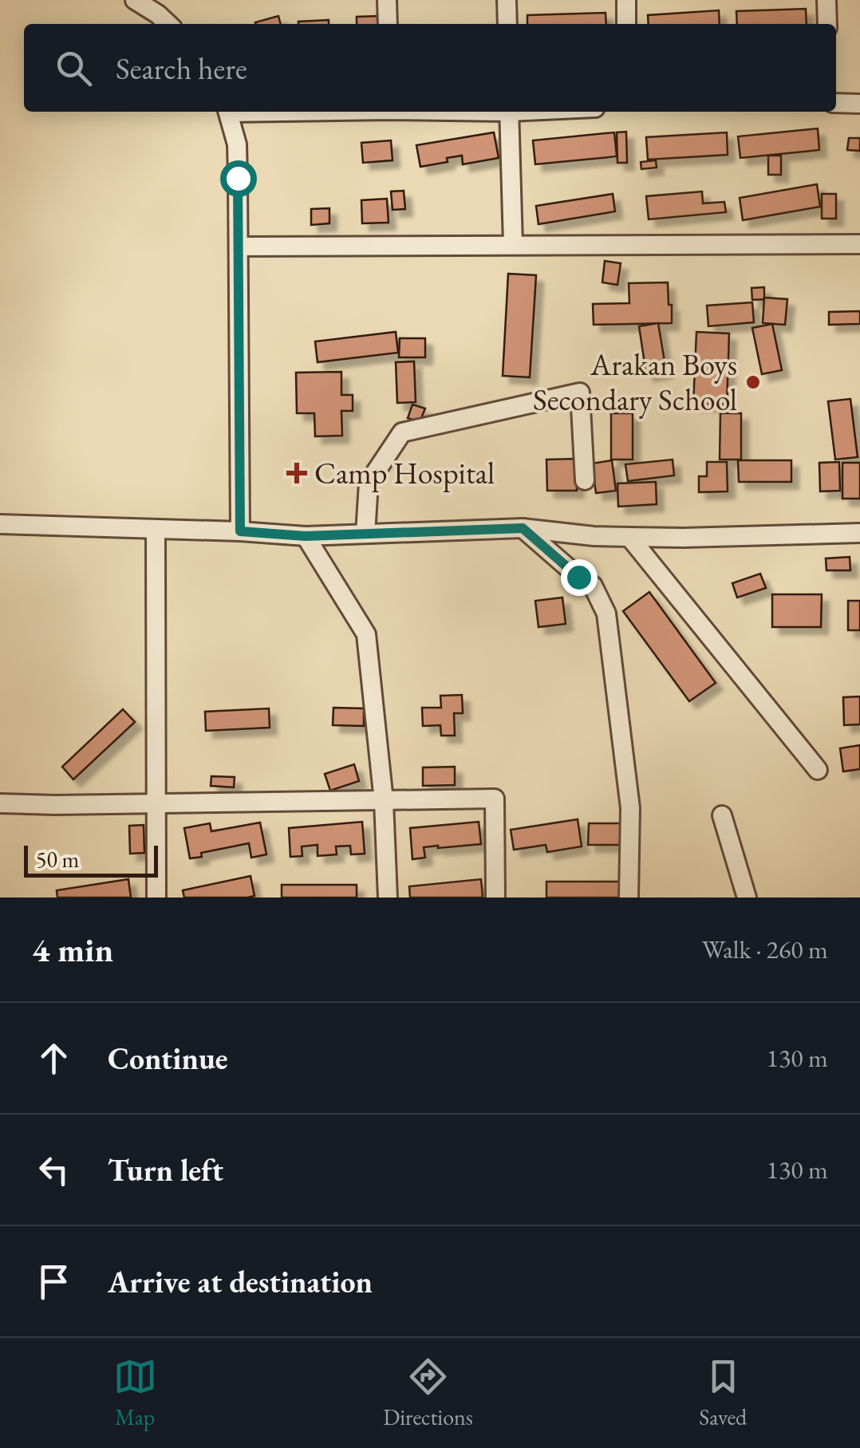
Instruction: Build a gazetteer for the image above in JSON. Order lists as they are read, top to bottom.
{
  "places": {
    "other": ["Arakan Boys Secondary School"],
    "health": ["Camp Hospital"]
  },
  "scale_bar": "50 m",
  "page": {
    "search": "Search here",
    "scale": "50 m",
    "heading": ["4 min", "Walk · 260 m"],
    "list": [
      ["Continue", "130 m"],
      ["Turn left", "130 m"],
      "Arrive at destination"
    ],
    "nav": ["Map", "Directions", "Saved"]
  }
}
